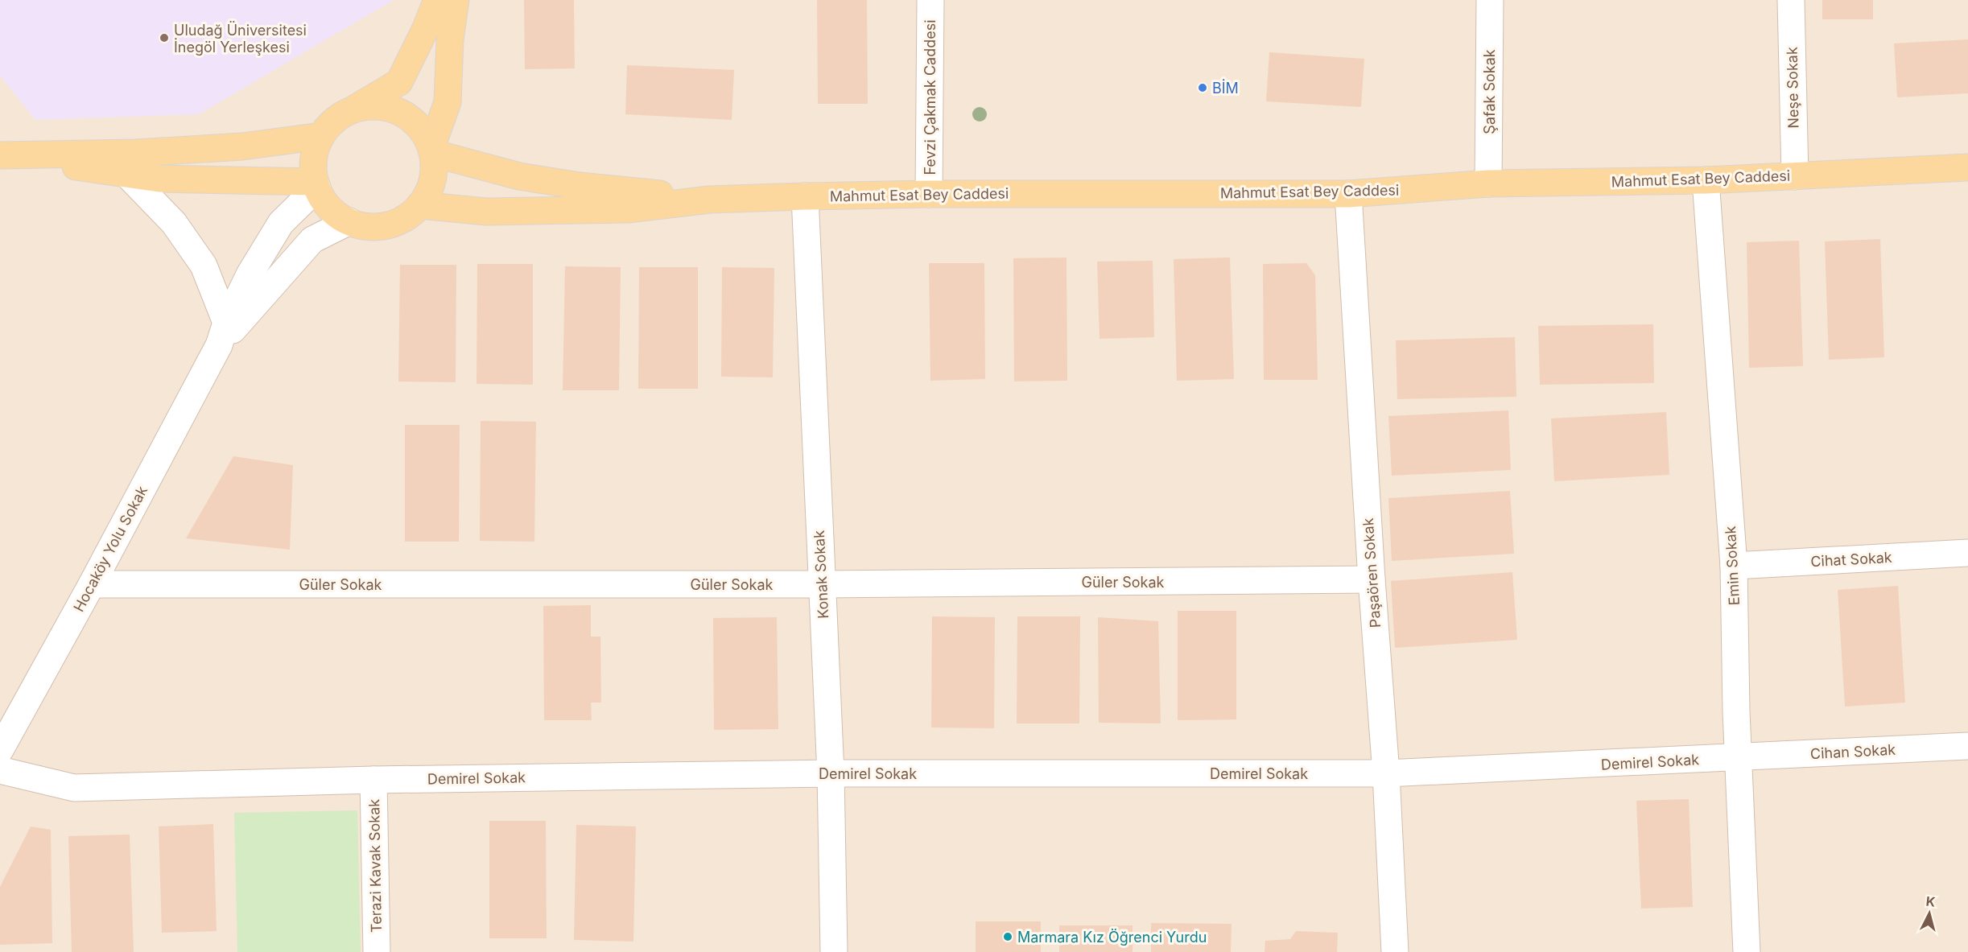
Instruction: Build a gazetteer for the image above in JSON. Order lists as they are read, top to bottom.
{
  "streets": {
    "main road": ["Mahmut Esat Bey Caddesi"],
    "street": [
      "Neşe Sokak",
      "Şafak Sokak",
      "Fevzi Çakmak Caddesi",
      "Hocaköy Yolu Sokak",
      "Cihat Sokak",
      "Emin Sokak",
      "Paşaören Sokak",
      "Konak Sokak",
      "Güler Sokak",
      "Cihan Sokak",
      "Demirel Sokak",
      "Terazi Kavak Sokak"
    ]
  },
  "crossings": [
    ["Neşe Sokak", "Mahmut Esat Bey Caddesi"],
    ["Şafak Sokak", "Mahmut Esat Bey Caddesi"],
    ["Fevzi Çakmak Caddesi", "Mahmut Esat Bey Caddesi"],
    ["Mahmut Esat Bey Caddesi", "Emin Sokak"],
    ["Mahmut Esat Bey Caddesi", "Paşaören Sokak"],
    ["Mahmut Esat Bey Caddesi", "Konak Sokak"],
    ["Hocaköy Yolu Sokak", "Güler Sokak"],
    ["Cihat Sokak", "Emin Sokak"],
    ["Emin Sokak", "Cihan Sokak"],
    ["Emin Sokak", "Demirel Sokak"],
    ["Paşaören Sokak", "Güler Sokak"],
    ["Paşaören Sokak", "Demirel Sokak"],
    ["Konak Sokak", "Güler Sokak"],
    ["Konak Sokak", "Demirel Sokak"],
    ["Cihan Sokak", "Demirel Sokak"],
    ["Demirel Sokak", "Terazi Kavak Sokak"]
  ],
  "places": ["Uludağ Üniversitesi İnegöl Yerleşkesi", "BİM", "Marmara Kız Öğrenci Yurdu"],
  "north": "top"
}
